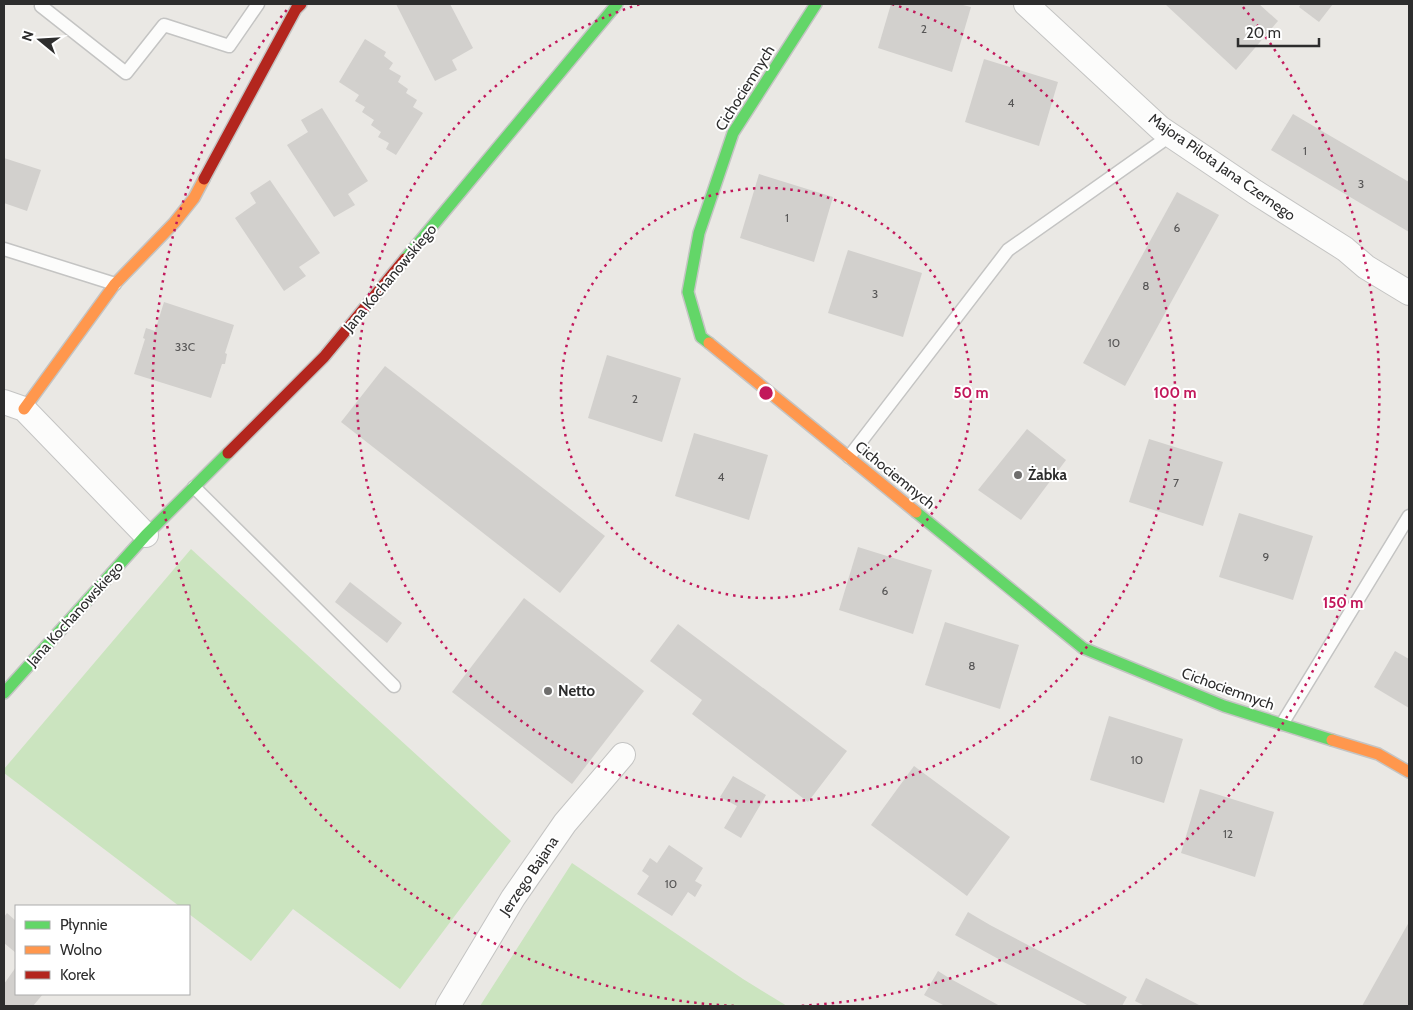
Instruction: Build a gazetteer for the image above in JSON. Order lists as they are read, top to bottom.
{
  "streets": {
    "street": [
      "Cichociemnych",
      "Majora Pilota Jana Czernego",
      "Jana Kochanowskiego",
      "Jerzego Bajana"
    ]
  },
  "places": ["Żabka", "Netto"],
  "house_numbers": [
    "2",
    "4",
    "1",
    "3",
    "1",
    "6",
    "8",
    "3",
    "10",
    "33C",
    "2",
    "4",
    "7",
    "9",
    "6",
    "8",
    "10",
    "12",
    "10"
  ],
  "legend": ["Płynnie", "Wolno", "Korek"],
  "scale_bar": "20 m",
  "north": "left",
  "rings": ["50 m", "100 m", "150 m"]
}
